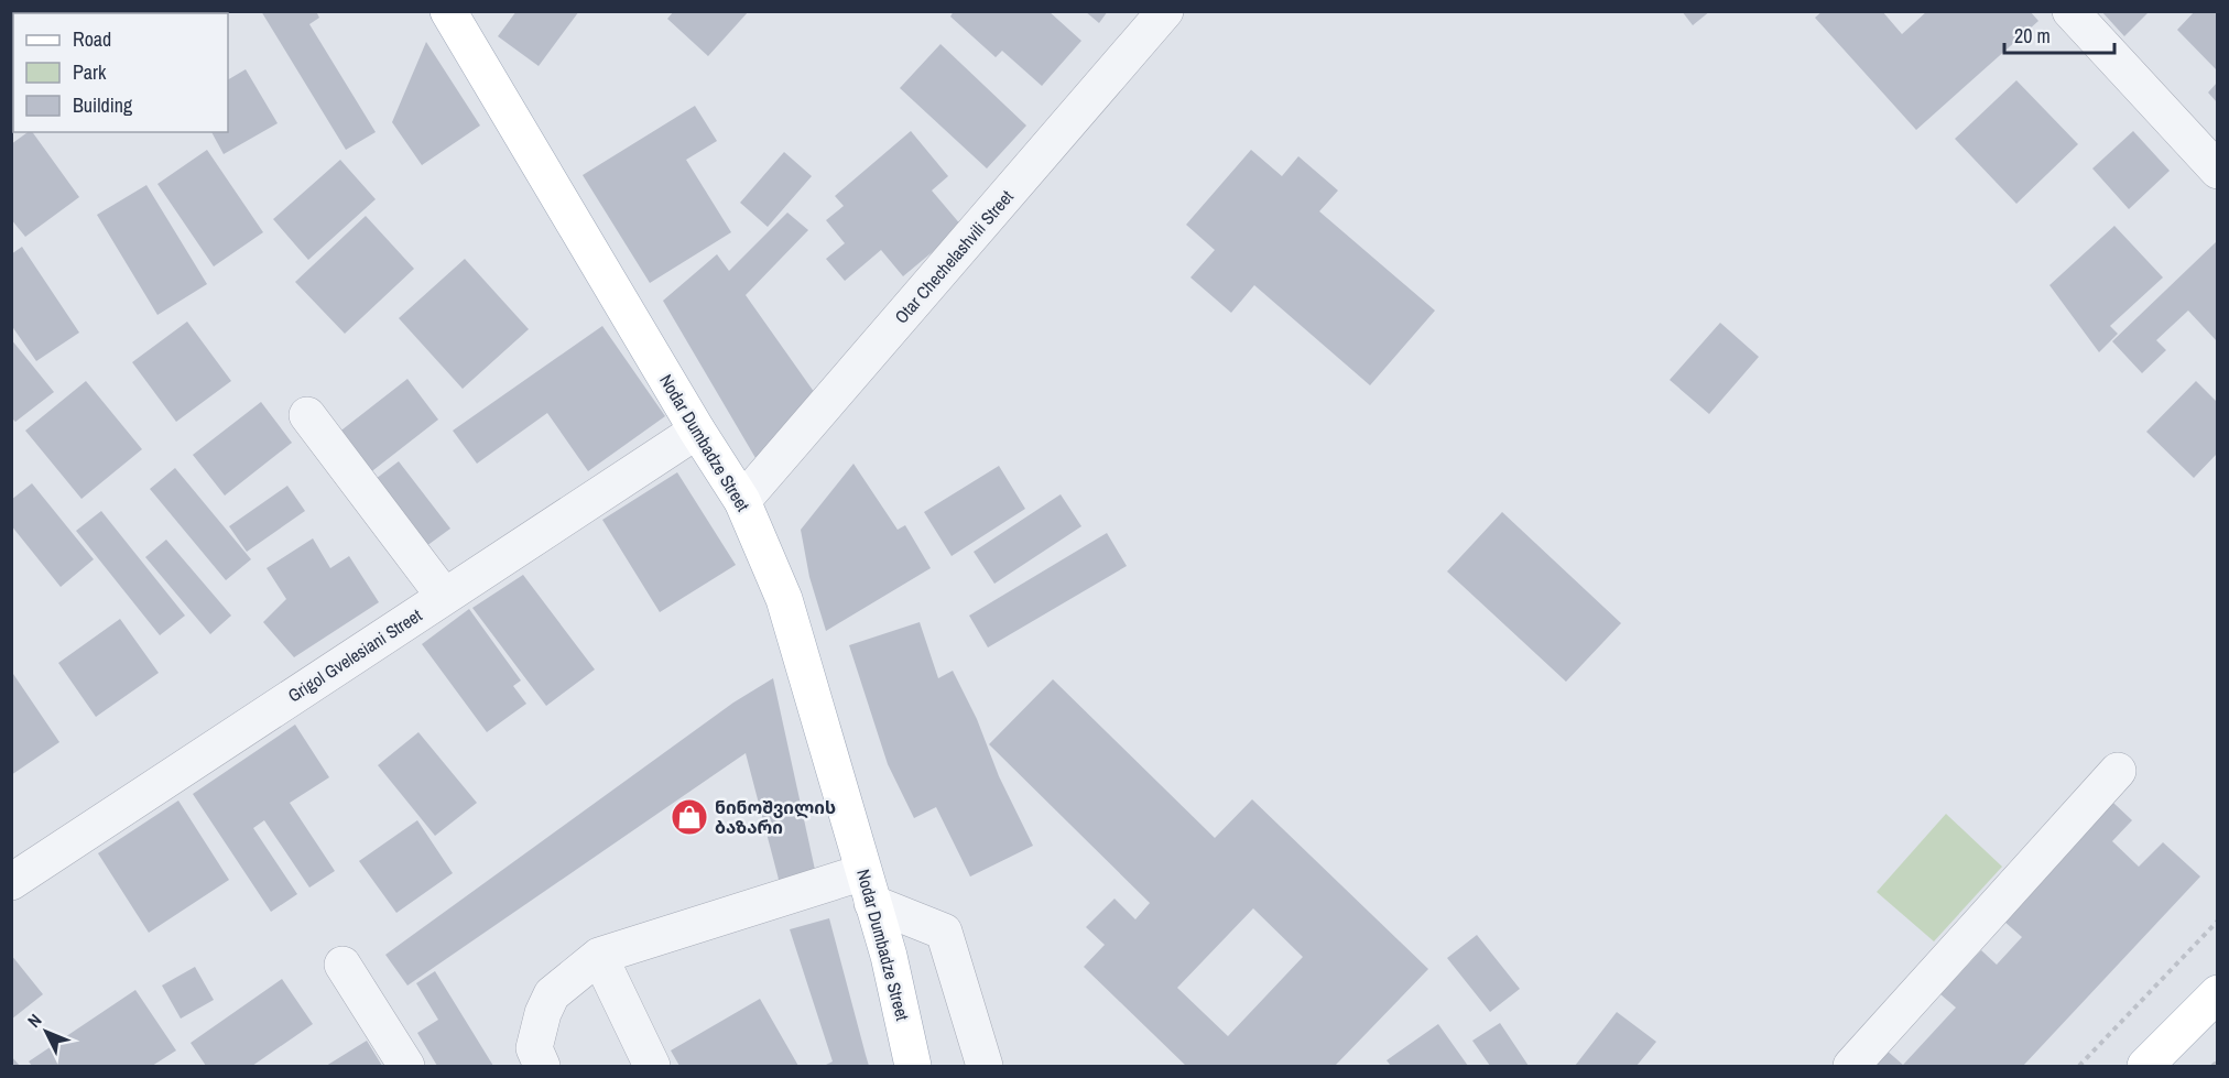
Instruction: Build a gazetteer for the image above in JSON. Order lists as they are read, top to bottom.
{
  "streets": {
    "main road": ["Nodar Dumbadze Street"],
    "street": ["Otar Chechelashvili Street", "Grigol Gvelesiani Street"]
  },
  "crossings": [
    ["Otar Chechelashvili Street", "Nodar Dumbadze Street"],
    ["Nodar Dumbadze Street", "Grigol Gvelesiani Street"]
  ],
  "places": {
    "shop": ["ნინოშვილის ბაზარი"]
  },
  "legend": ["Road", "Park", "Building"],
  "scale_bar": "20 m",
  "north": "top left"
}
